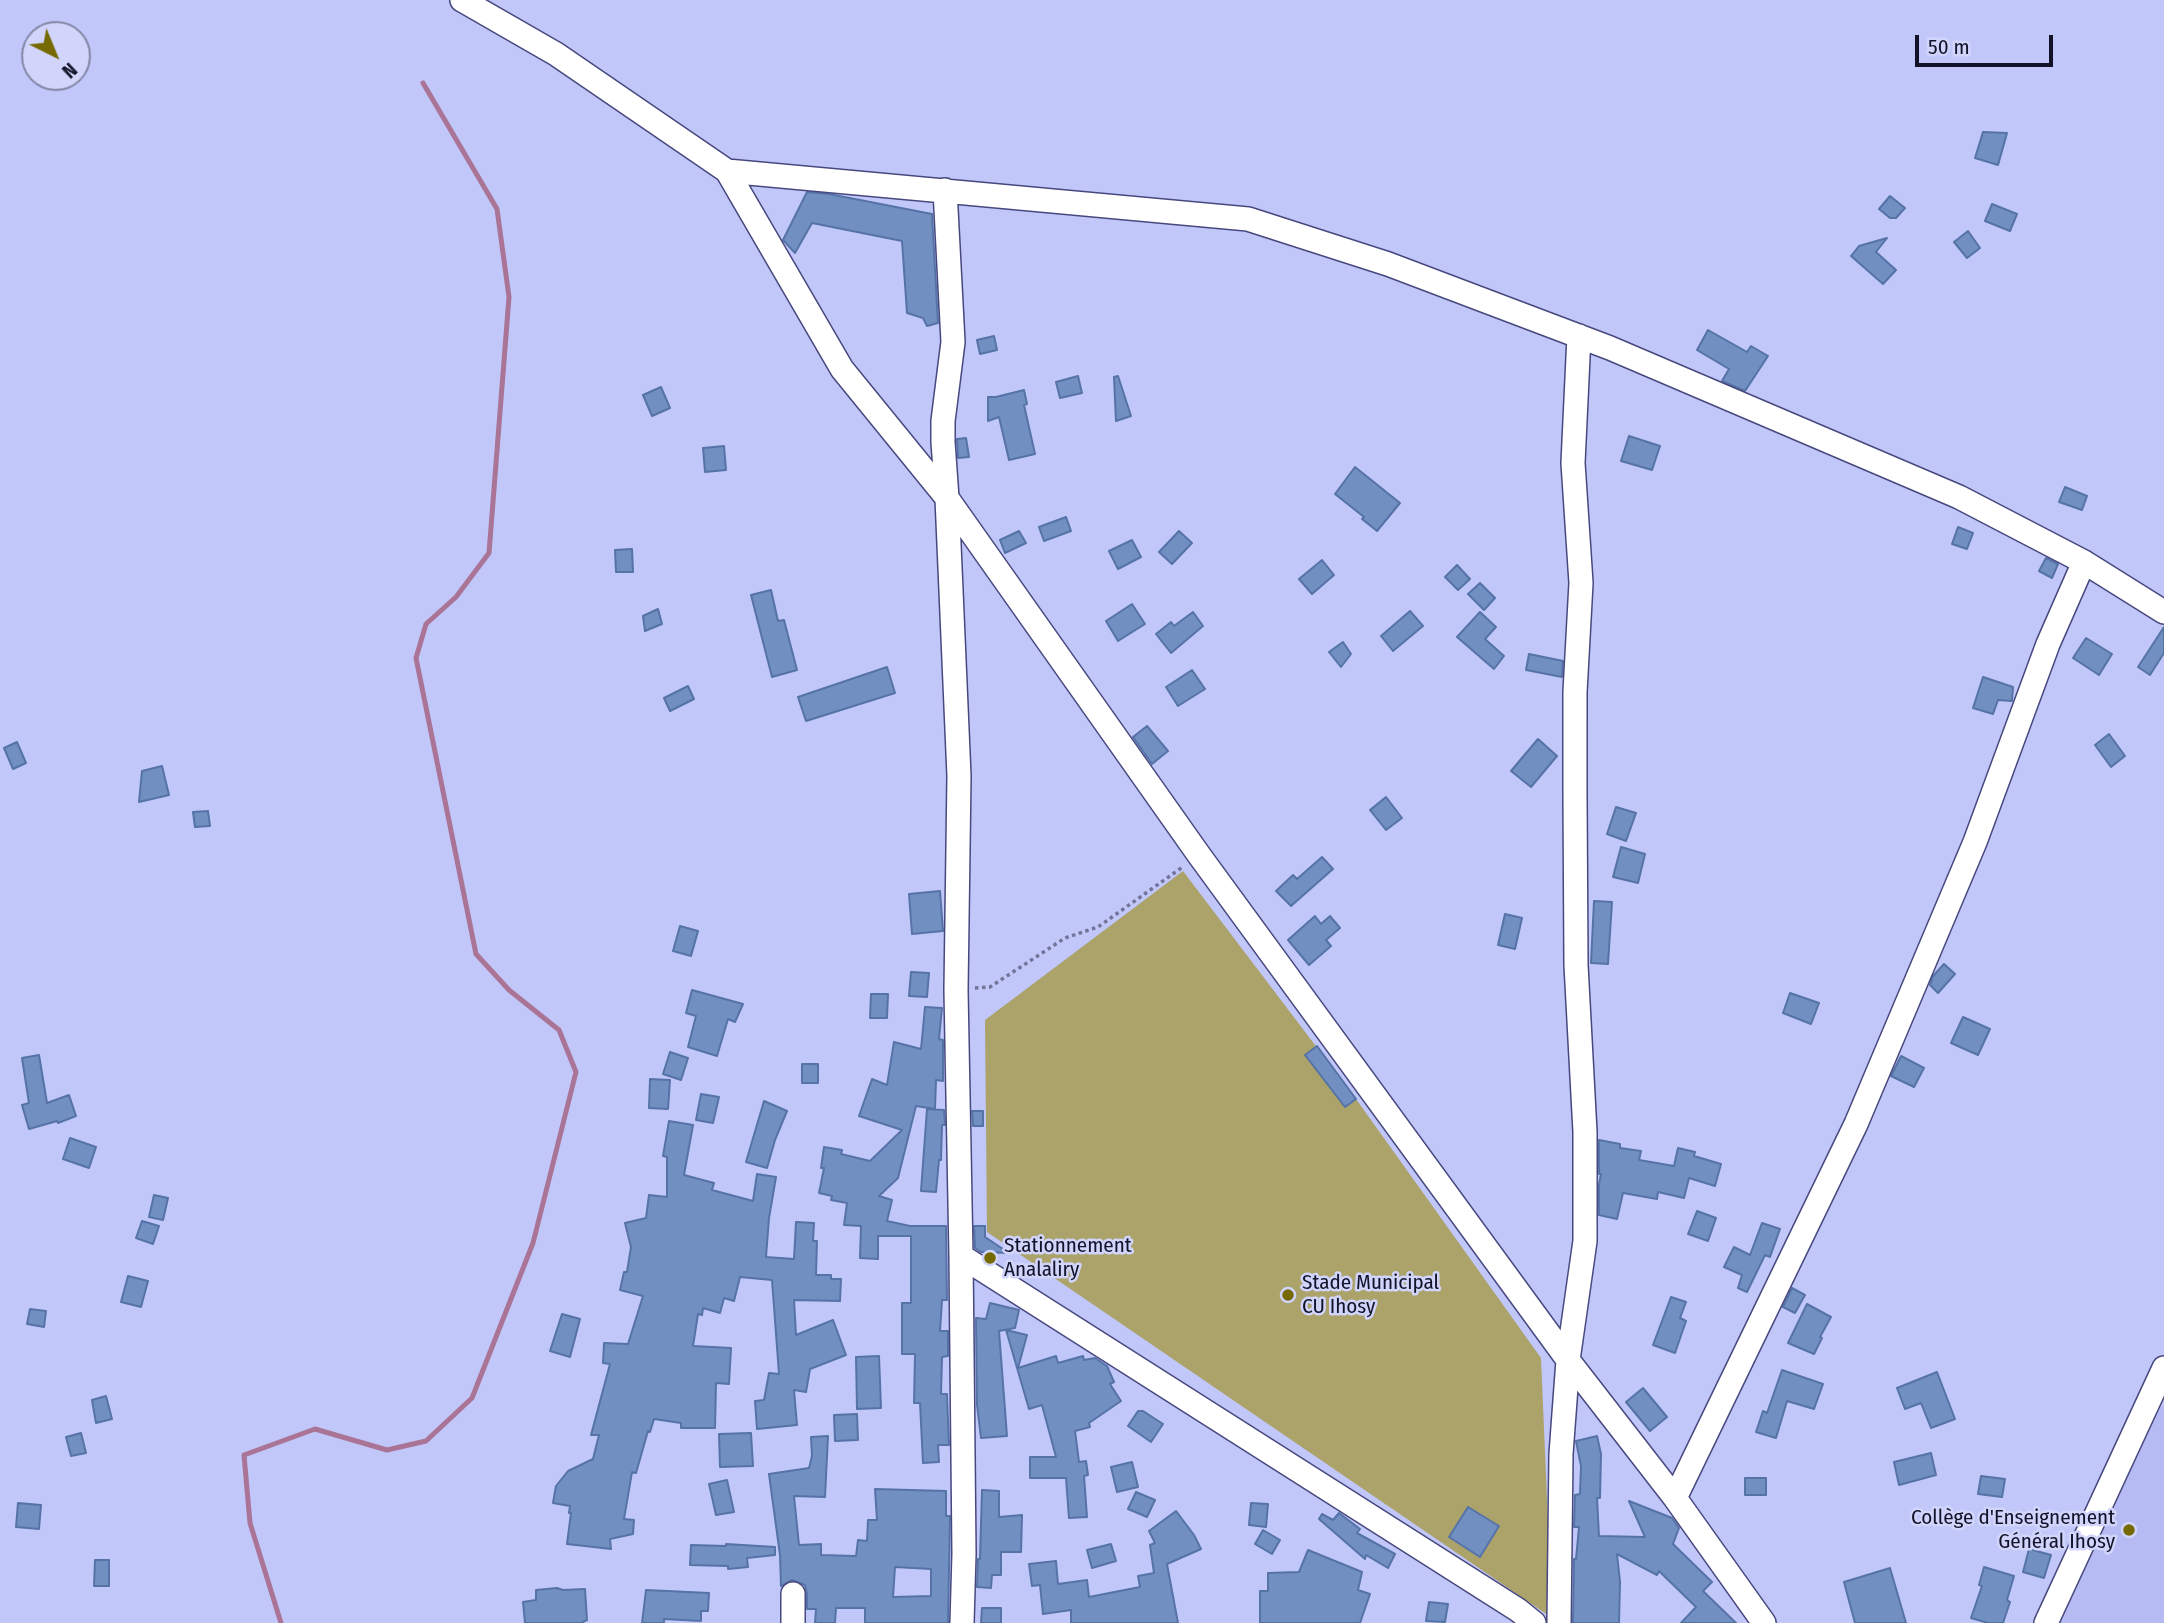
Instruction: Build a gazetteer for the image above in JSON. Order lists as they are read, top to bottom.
{
  "places": ["Stationnement Analaliry", "Stade Municipal CU Ihosy", "Collège d'Enseignement Général Ihosy"],
  "scale_bar": "50 m",
  "north": "bottom right"
}
